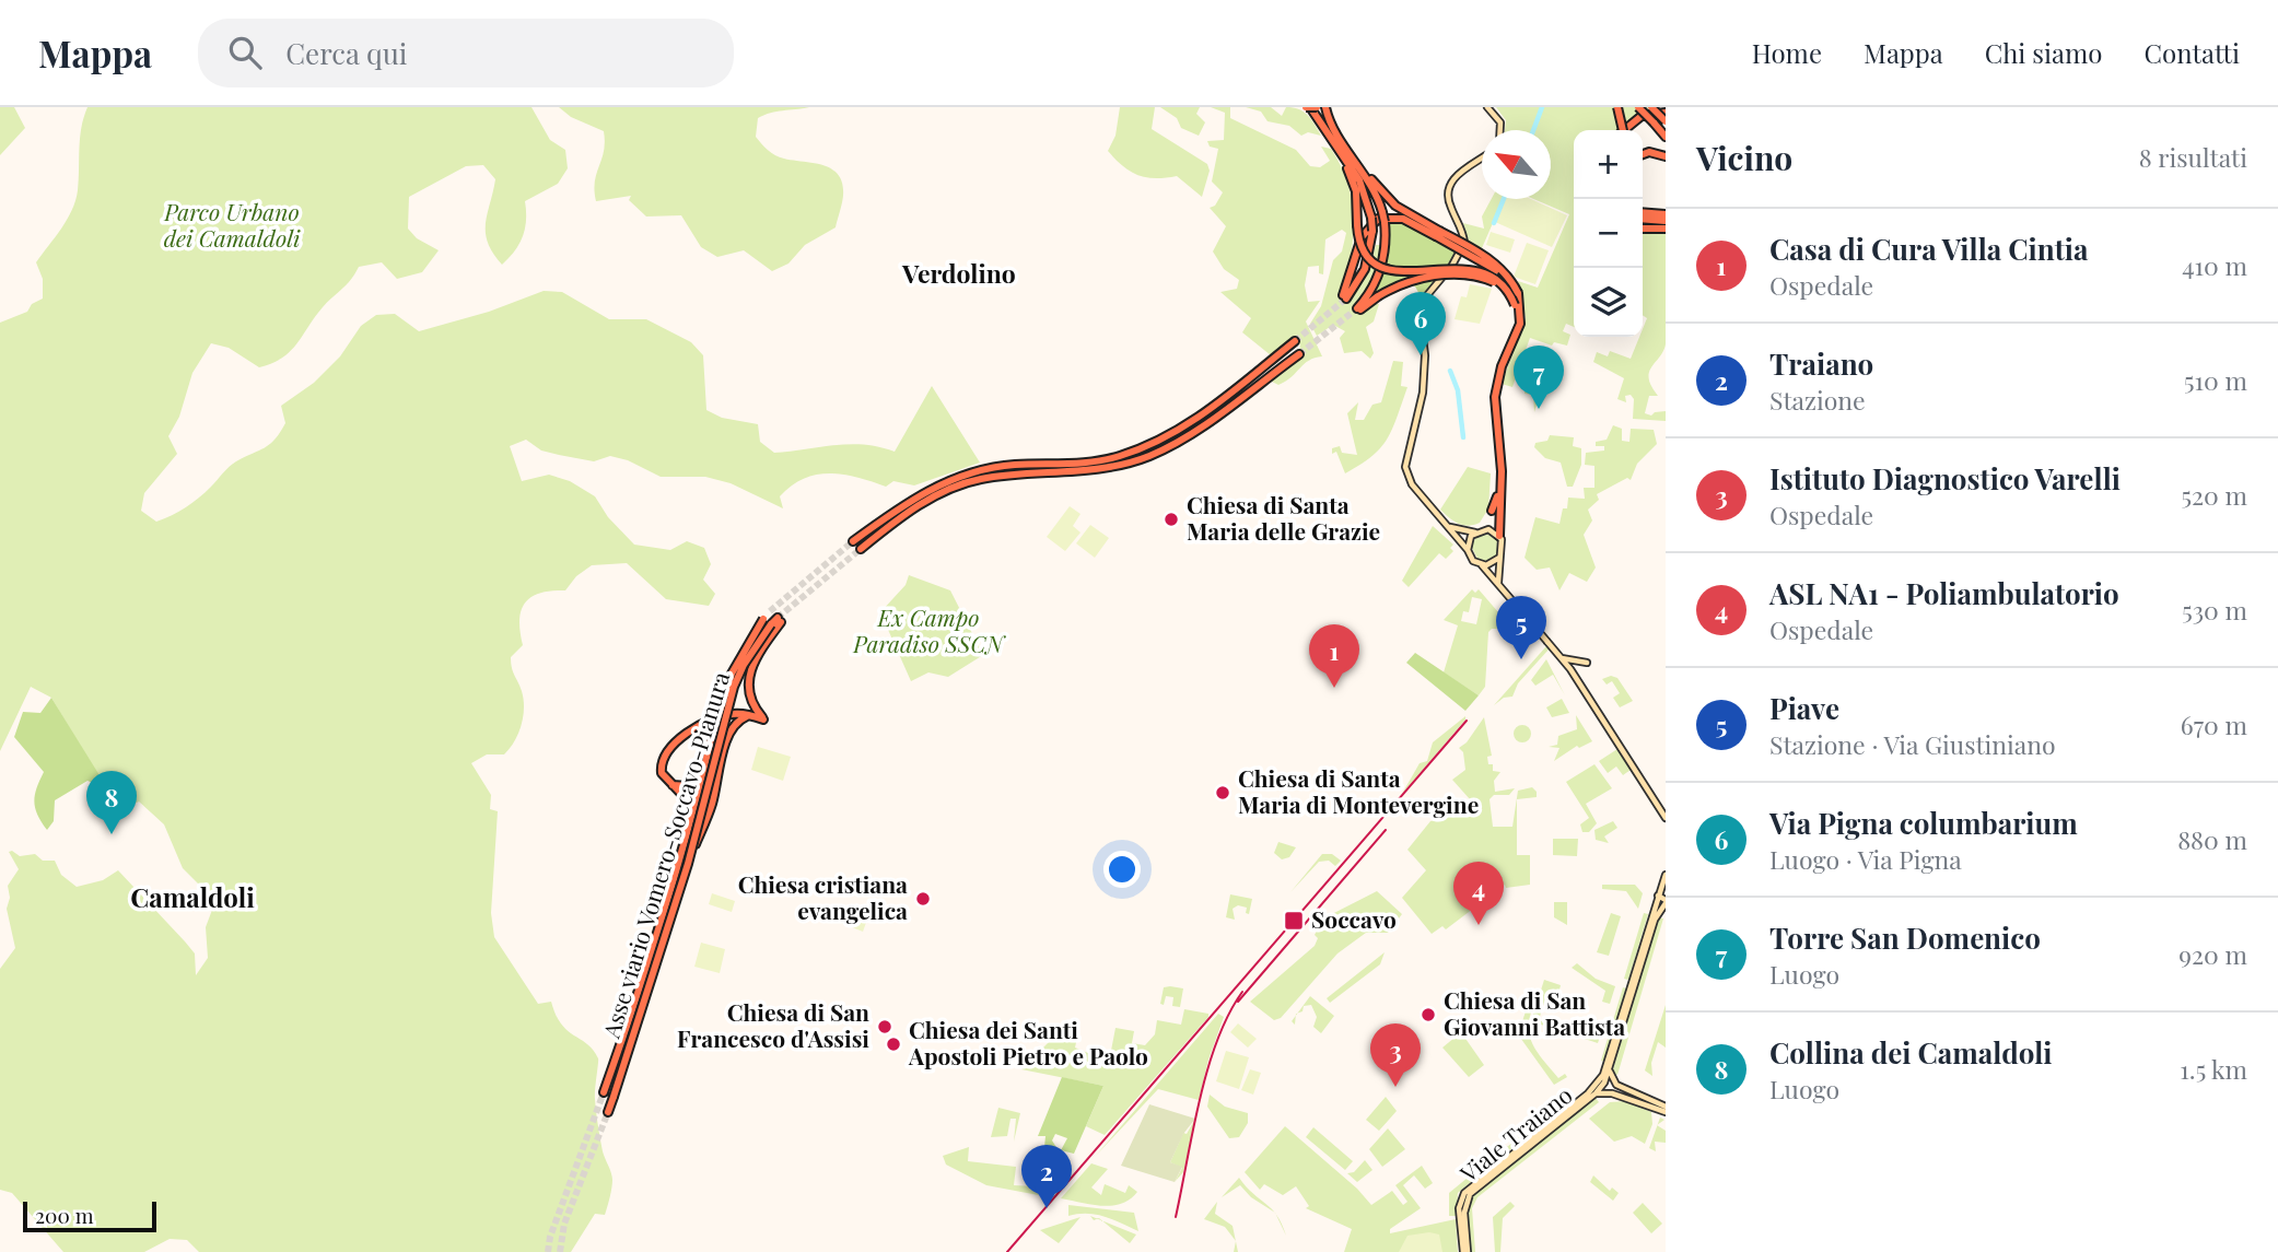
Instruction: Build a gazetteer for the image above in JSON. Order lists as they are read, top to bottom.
{
  "streets": {
    "highway": ["Asse viario Vomero-Soccavo-Pianura"],
    "main road": ["Viale Traiano"]
  },
  "districts": ["Verdolino", "Camaldoli"],
  "parks": ["Parco Urbano dei Camaldoli", "Ex Campo Paradiso SSCN"],
  "places": {
    "other": [
      "Chiesa di Santa Maria delle Grazie",
      "Chiesa di Santa Maria di Montevergine",
      "Chiesa cristiana evangelica",
      "Chiesa di San Giovanni Battista",
      "Chiesa di San Francesco d'Assisi",
      "Chiesa dei Santi Apostoli Pietro e Paolo"
    ],
    "transit": ["Soccavo"]
  },
  "scale_bar": "200 m",
  "north": "top left",
  "page": {
    "header": "Mappa",
    "search": "Cerca qui",
    "nav": [
      "Home",
      "Mappa",
      "Chi siamo",
      "Contatti"
    ],
    "heading": ["Vicino", "8 risultati"],
    "map_buttons": ["+", "−"],
    "list": [
      {
        "mark": "1",
        "name": "Casa di Cura Villa Cintia",
        "note": "Ospedale",
        "value": "410 m"
      },
      {
        "mark": "2",
        "name": "Traiano",
        "note": "Stazione",
        "value": "510 m"
      },
      {
        "mark": "3",
        "name": "Istituto Diagnostico Varelli",
        "note": "Ospedale",
        "value": "520 m"
      },
      {
        "mark": "4",
        "name": "ASL NA1 - Poliambulatorio",
        "note": "Ospedale",
        "value": "530 m"
      },
      {
        "mark": "5",
        "name": "Piave",
        "note": "Stazione · Via Giustiniano",
        "value": "670 m"
      },
      {
        "mark": "6",
        "name": "Via Pigna columbarium",
        "note": "Luogo · Via Pigna",
        "value": "880 m"
      },
      {
        "mark": "7",
        "name": "Torre San Domenico",
        "note": "Luogo",
        "value": "920 m"
      },
      {
        "mark": "8",
        "name": "Collina dei Camaldoli",
        "note": "Luogo",
        "value": "1.5 km"
      }
    ],
    "pins": [
      "6",
      "7",
      "5",
      "1",
      "8",
      "4",
      "3",
      "2"
    ],
    "scale": "200 m"
  }
}
